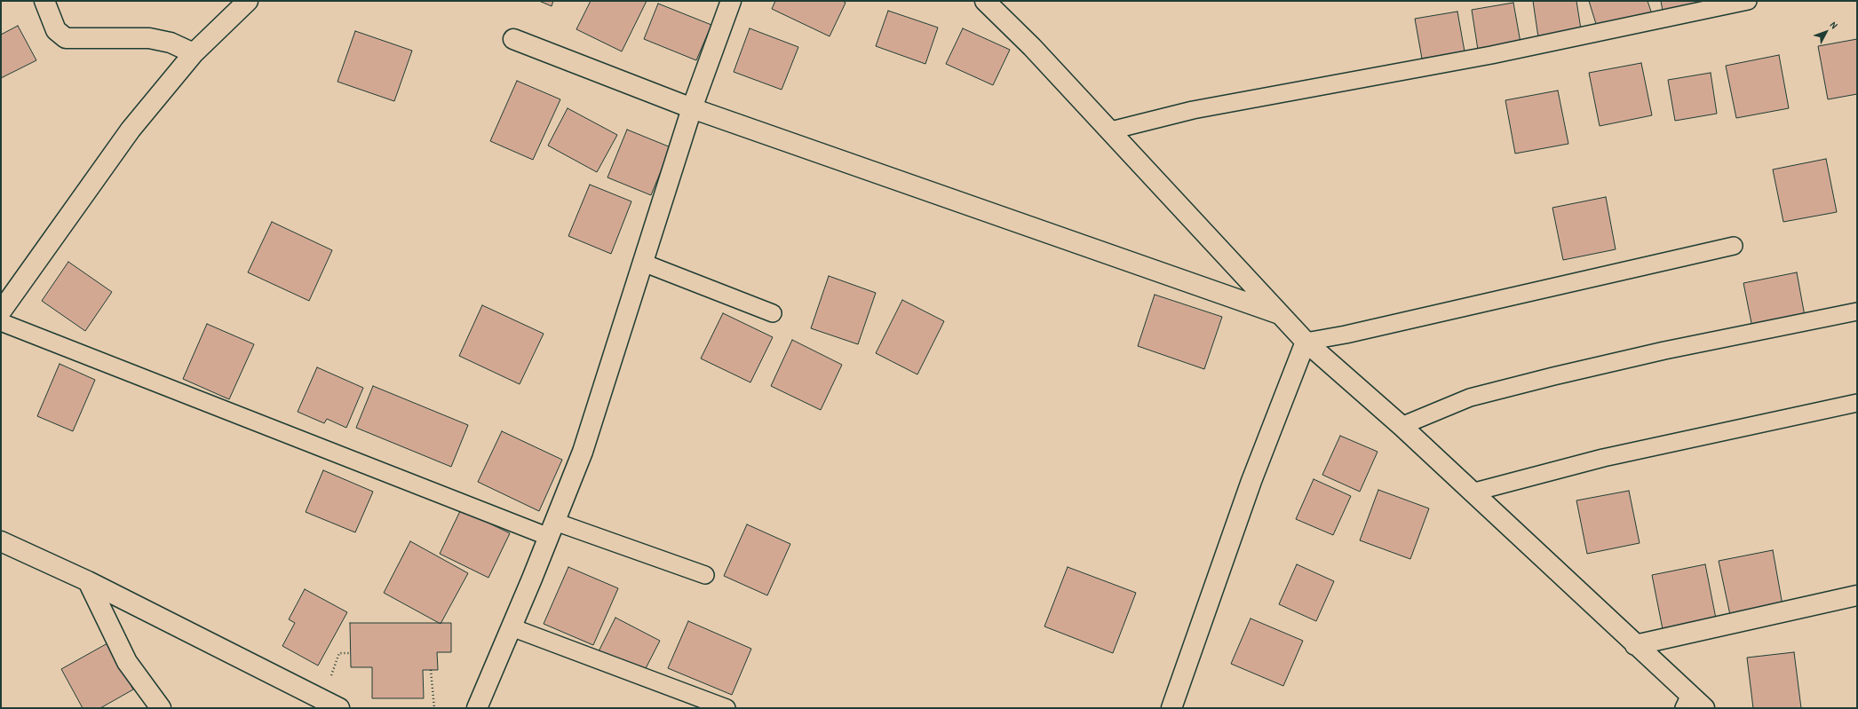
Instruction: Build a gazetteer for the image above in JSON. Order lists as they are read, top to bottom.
{
  "north": "top right"
}
